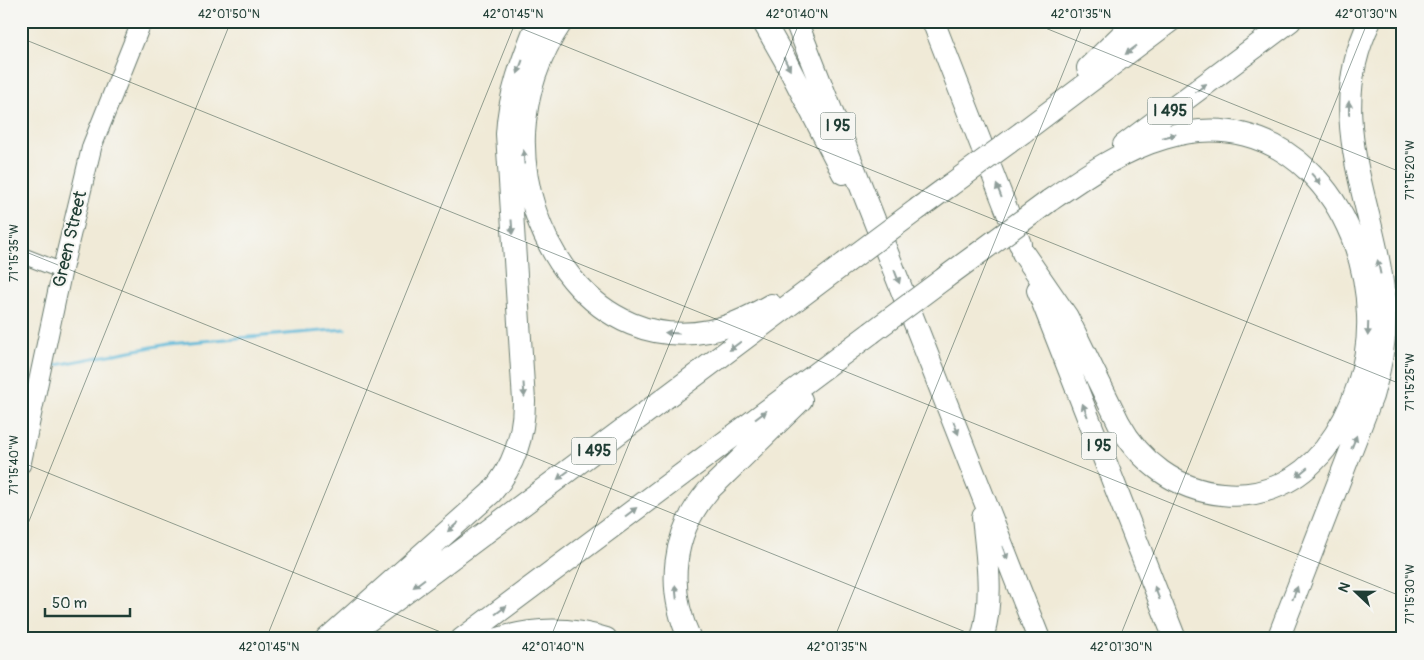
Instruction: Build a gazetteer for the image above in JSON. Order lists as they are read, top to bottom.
{
  "streets": {
    "highway": ["I 495", "I 95"],
    "main road": ["Green Street"]
  },
  "scale_bar": "50 m",
  "north": "left",
  "coordinates": [
    "42°01'50\"N",
    "42°01'45\"N",
    "42°01'40\"N",
    "42°01'35\"N",
    "42°01'30\"N",
    "71°15'20\"W",
    "71°15'35\"W",
    "71°15'25\"W",
    "71°15'40\"W",
    "71°15'30\"W"
  ]
}
